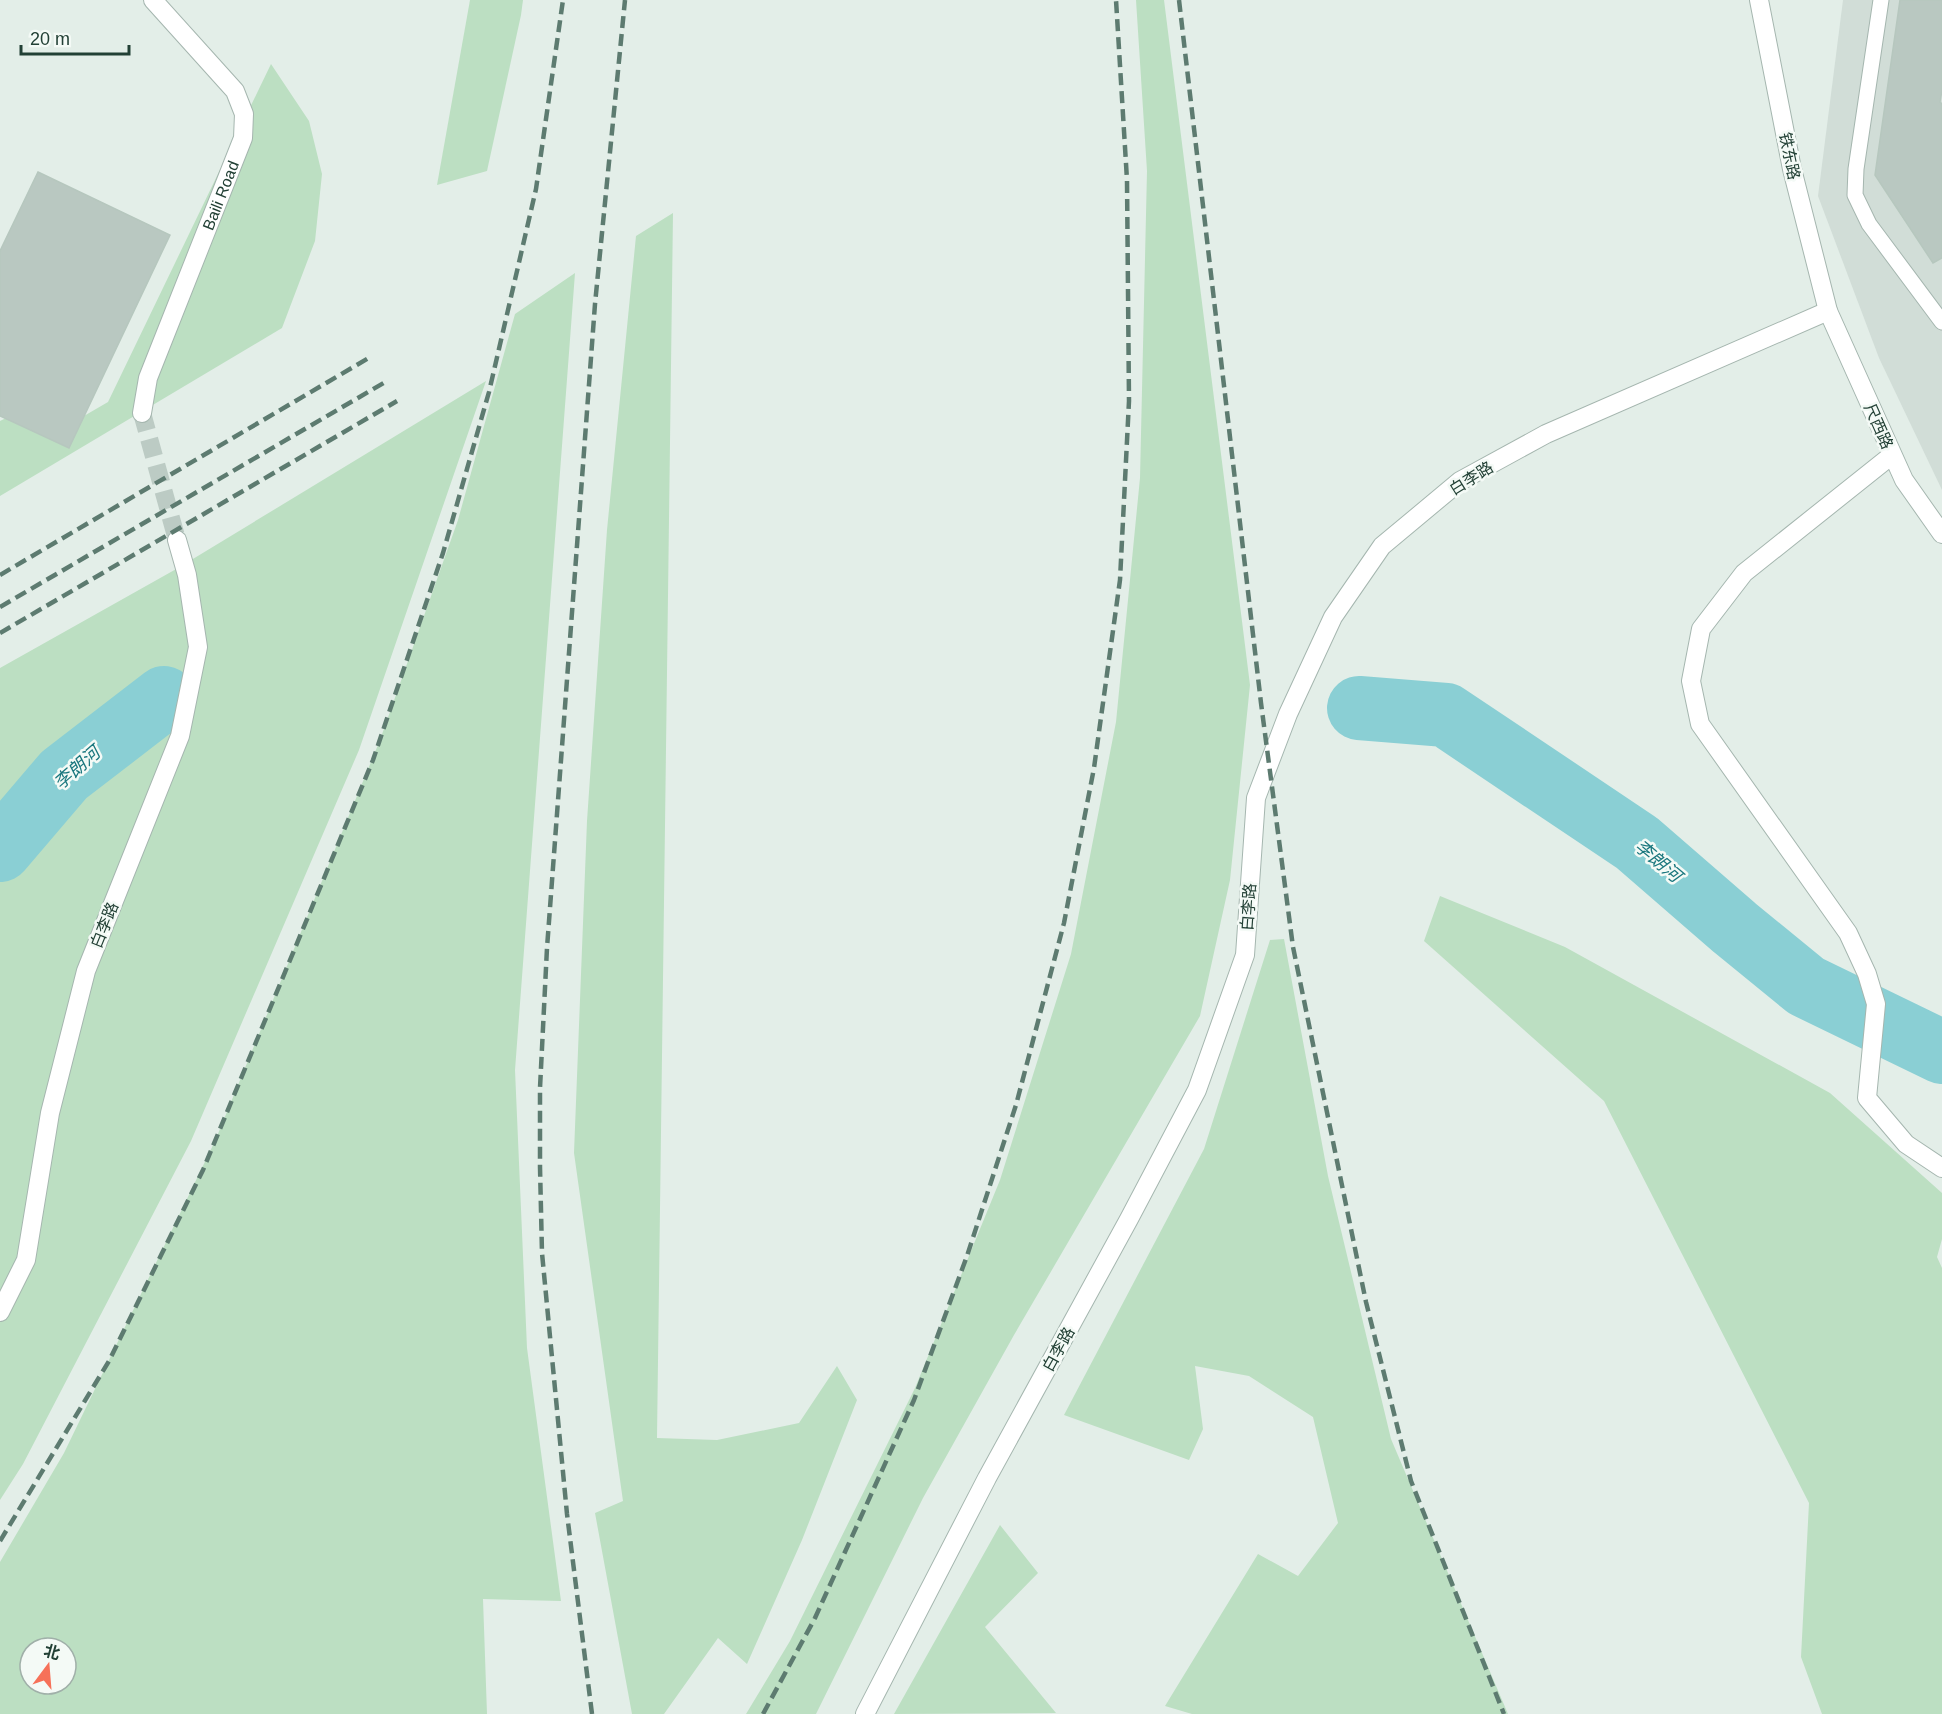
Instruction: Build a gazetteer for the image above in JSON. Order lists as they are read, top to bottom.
{
  "streets": {
    "street": [
      "铁东路",
      "Baili Road",
      "尺西路",
      "白李路"
    ]
  },
  "crossings": [
    ["铁东路", "尺西路"],
    ["铁东路", "白李路"],
    ["尺西路", "白李路"]
  ],
  "water": ["李朗河"],
  "scale_bar": "20 m",
  "north": "top"
}
